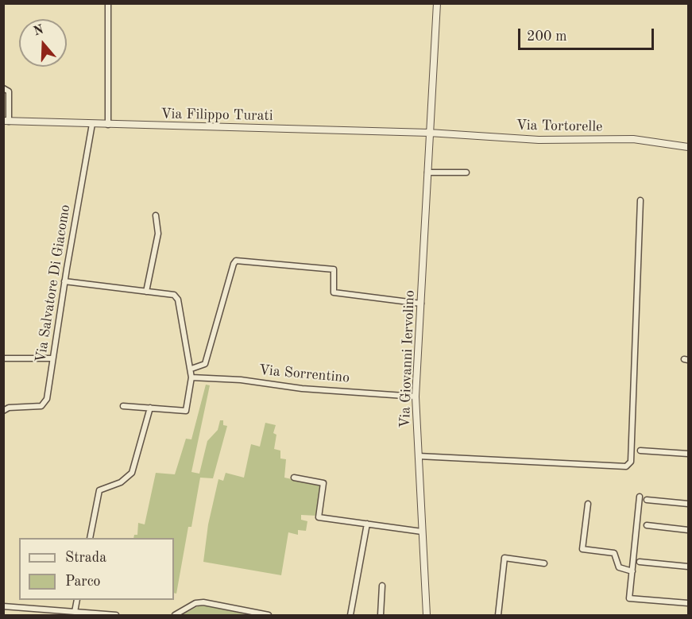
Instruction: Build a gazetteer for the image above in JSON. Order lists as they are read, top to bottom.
{
  "streets": {
    "street": [
      "Via Filippo Turati",
      "Via Tortorelle",
      "Via Salvatore Di Giacomo",
      "Via Giovanni Iervolino",
      "Via Sorrentino"
    ]
  },
  "crossings": [
    ["Via Filippo Turati", "Via Tortorelle"],
    ["Via Filippo Turati", "Via Salvatore Di Giacomo"],
    ["Via Filippo Turati", "Via Giovanni Iervolino"],
    ["Via Tortorelle", "Via Giovanni Iervolino"],
    ["Via Giovanni Iervolino", "Via Sorrentino"]
  ],
  "legend": ["Strada", "Parco"],
  "scale_bar": "200 m",
  "north": "top"
}
